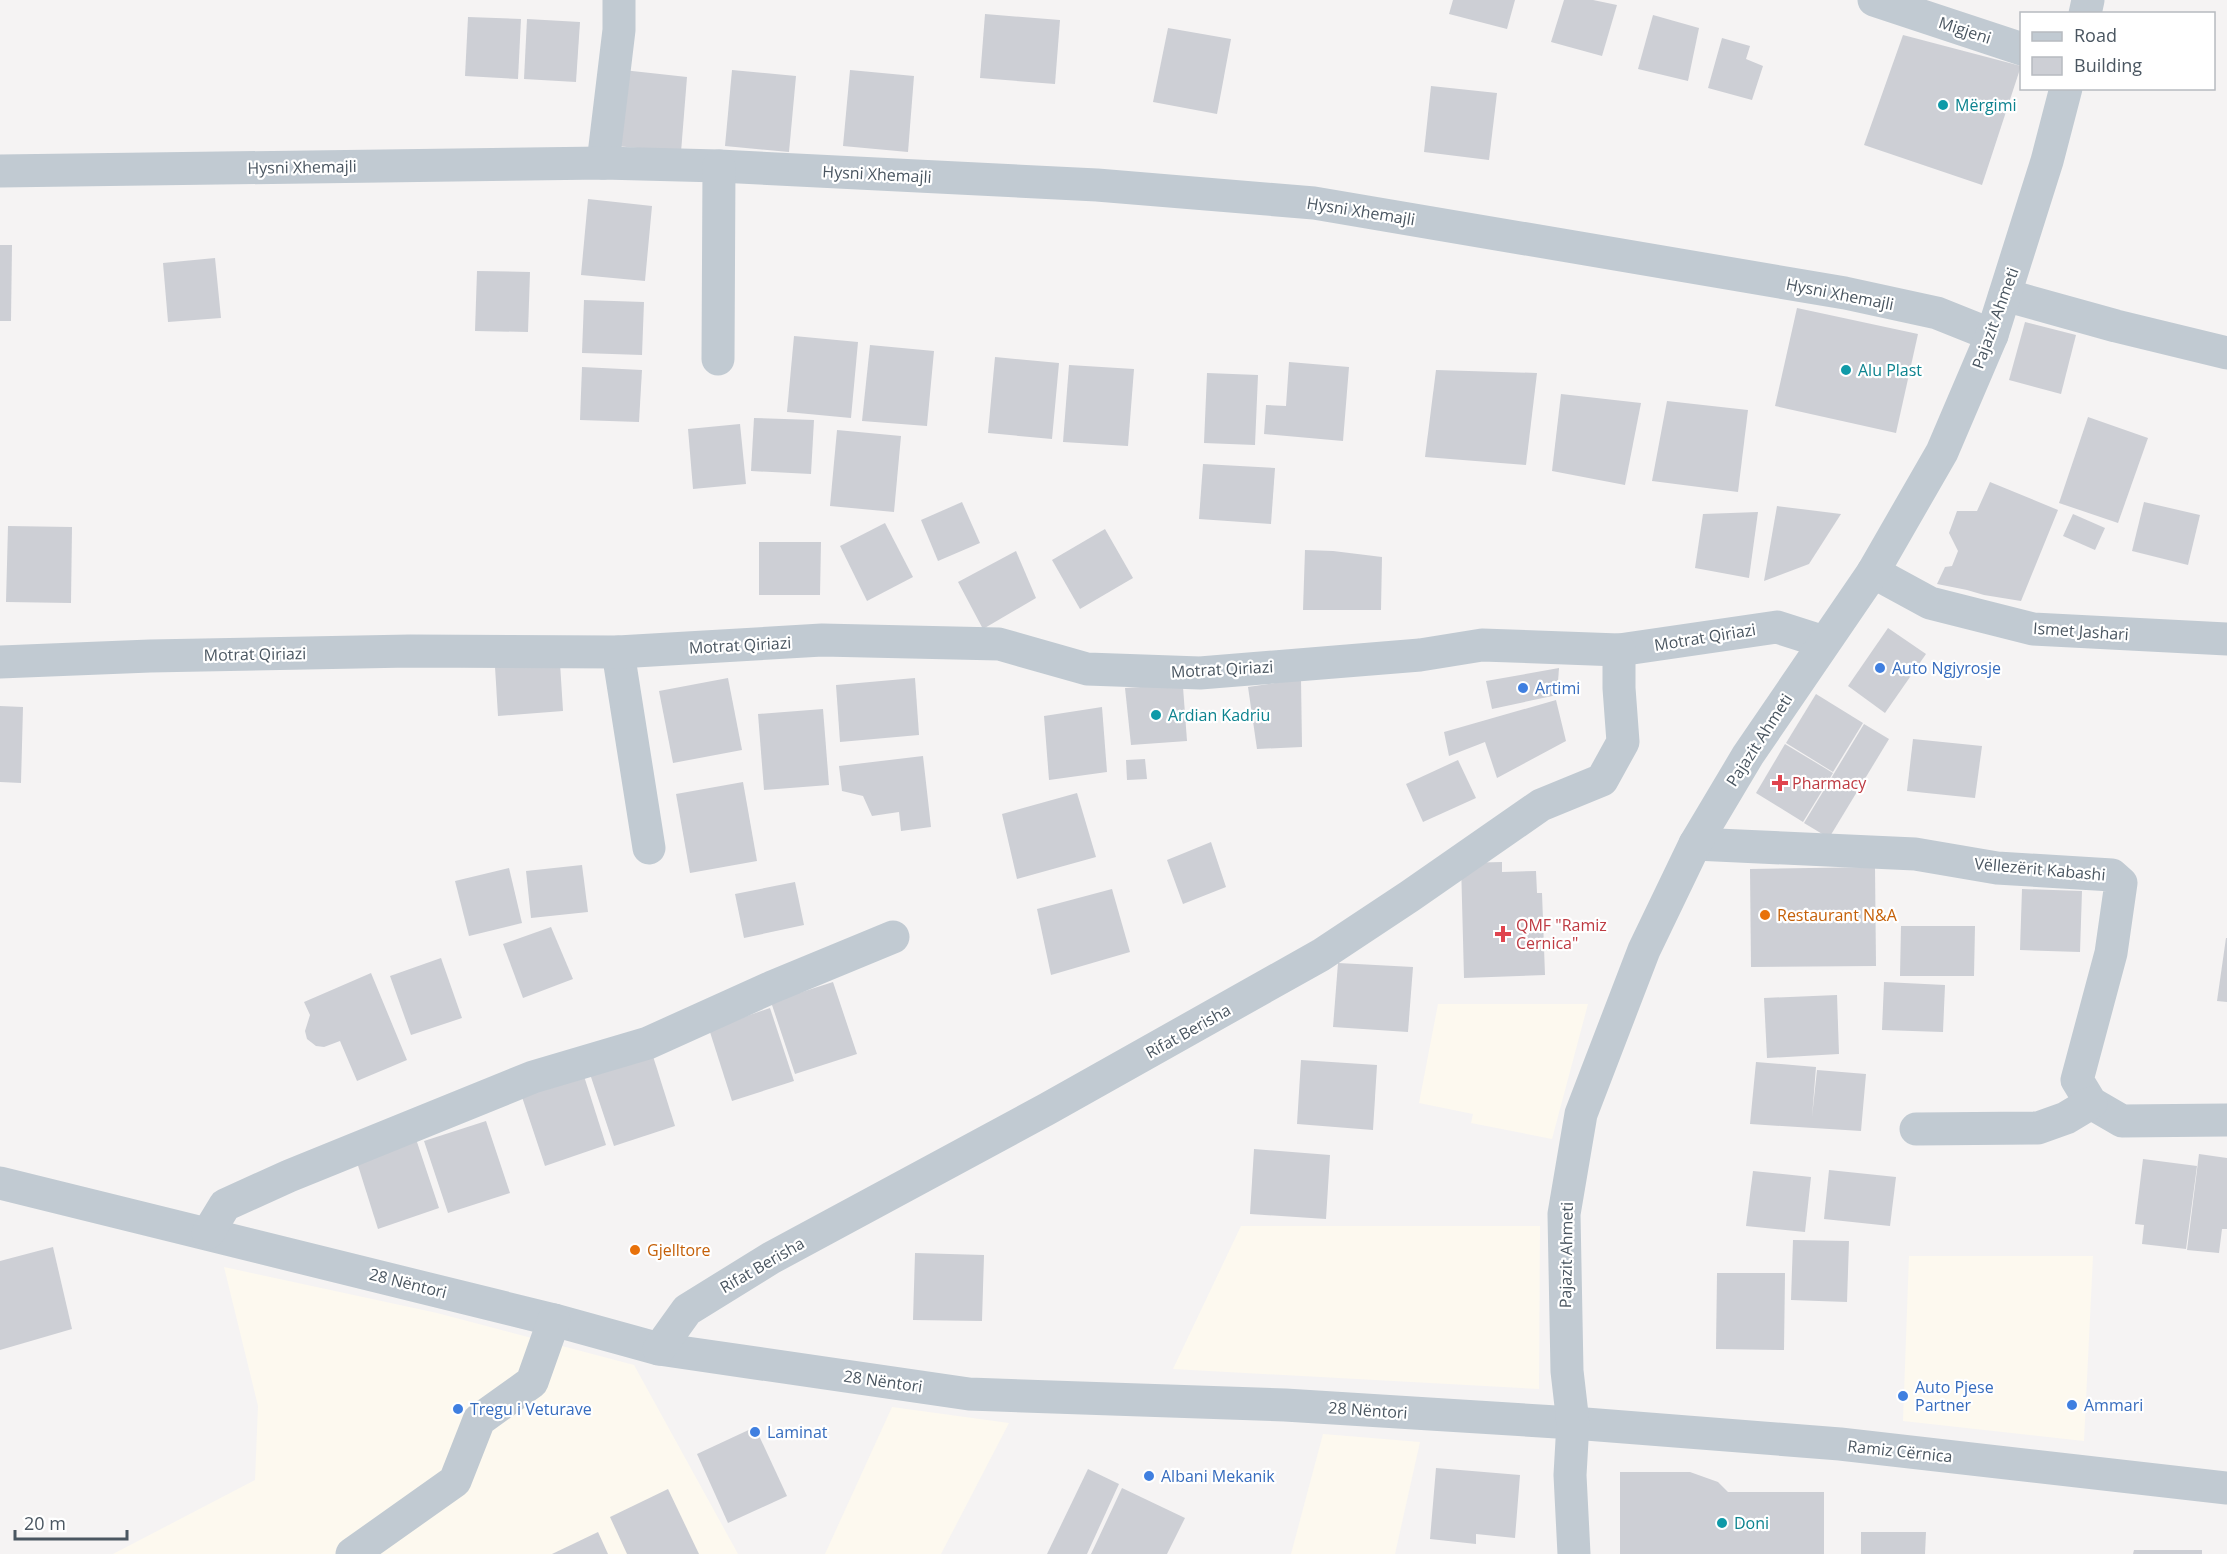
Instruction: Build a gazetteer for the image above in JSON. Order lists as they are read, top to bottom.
{
  "streets": {
    "street": [
      "Migjeni",
      "Hysni Xhemajli",
      "Pajazit Ahmeti",
      "Ismet Jashari",
      "Motrat Qiriazi",
      "Vëllezërit Kabashi",
      "Rifat Berisha",
      "28 Nëntori",
      "Ramiz Cërnica"
    ]
  },
  "crossings": [
    ["Hysni Xhemajli", "Pajazit Ahmeti"],
    ["Pajazit Ahmeti", "Ismet Jashari"],
    ["Pajazit Ahmeti", "Motrat Qiriazi"],
    ["Pajazit Ahmeti", "Vëllezërit Kabashi"],
    ["Pajazit Ahmeti", "28 Nëntori"],
    ["Pajazit Ahmeti", "Ramiz Cërnica"],
    ["Motrat Qiriazi", "Rifat Berisha"],
    ["Rifat Berisha", "28 Nëntori"],
    ["28 Nëntori", "Ramiz Cërnica"]
  ],
  "places": {
    "other": [
      "Mërgimi",
      "Alu Plast",
      "Auto Ngjyrosje",
      "Artimi",
      "Ardian Kadriu",
      "Restaurant N&A",
      "Gjelltore",
      "Auto Pjese Partner",
      "Ammari",
      "Tregu i Veturave",
      "Laminat",
      "Albani Mekanik",
      "Doni"
    ],
    "health": ["Pharmacy", "QMF \"Ramiz Cernica\""]
  },
  "legend": ["Road", "Building"],
  "scale_bar": "20 m"
}
